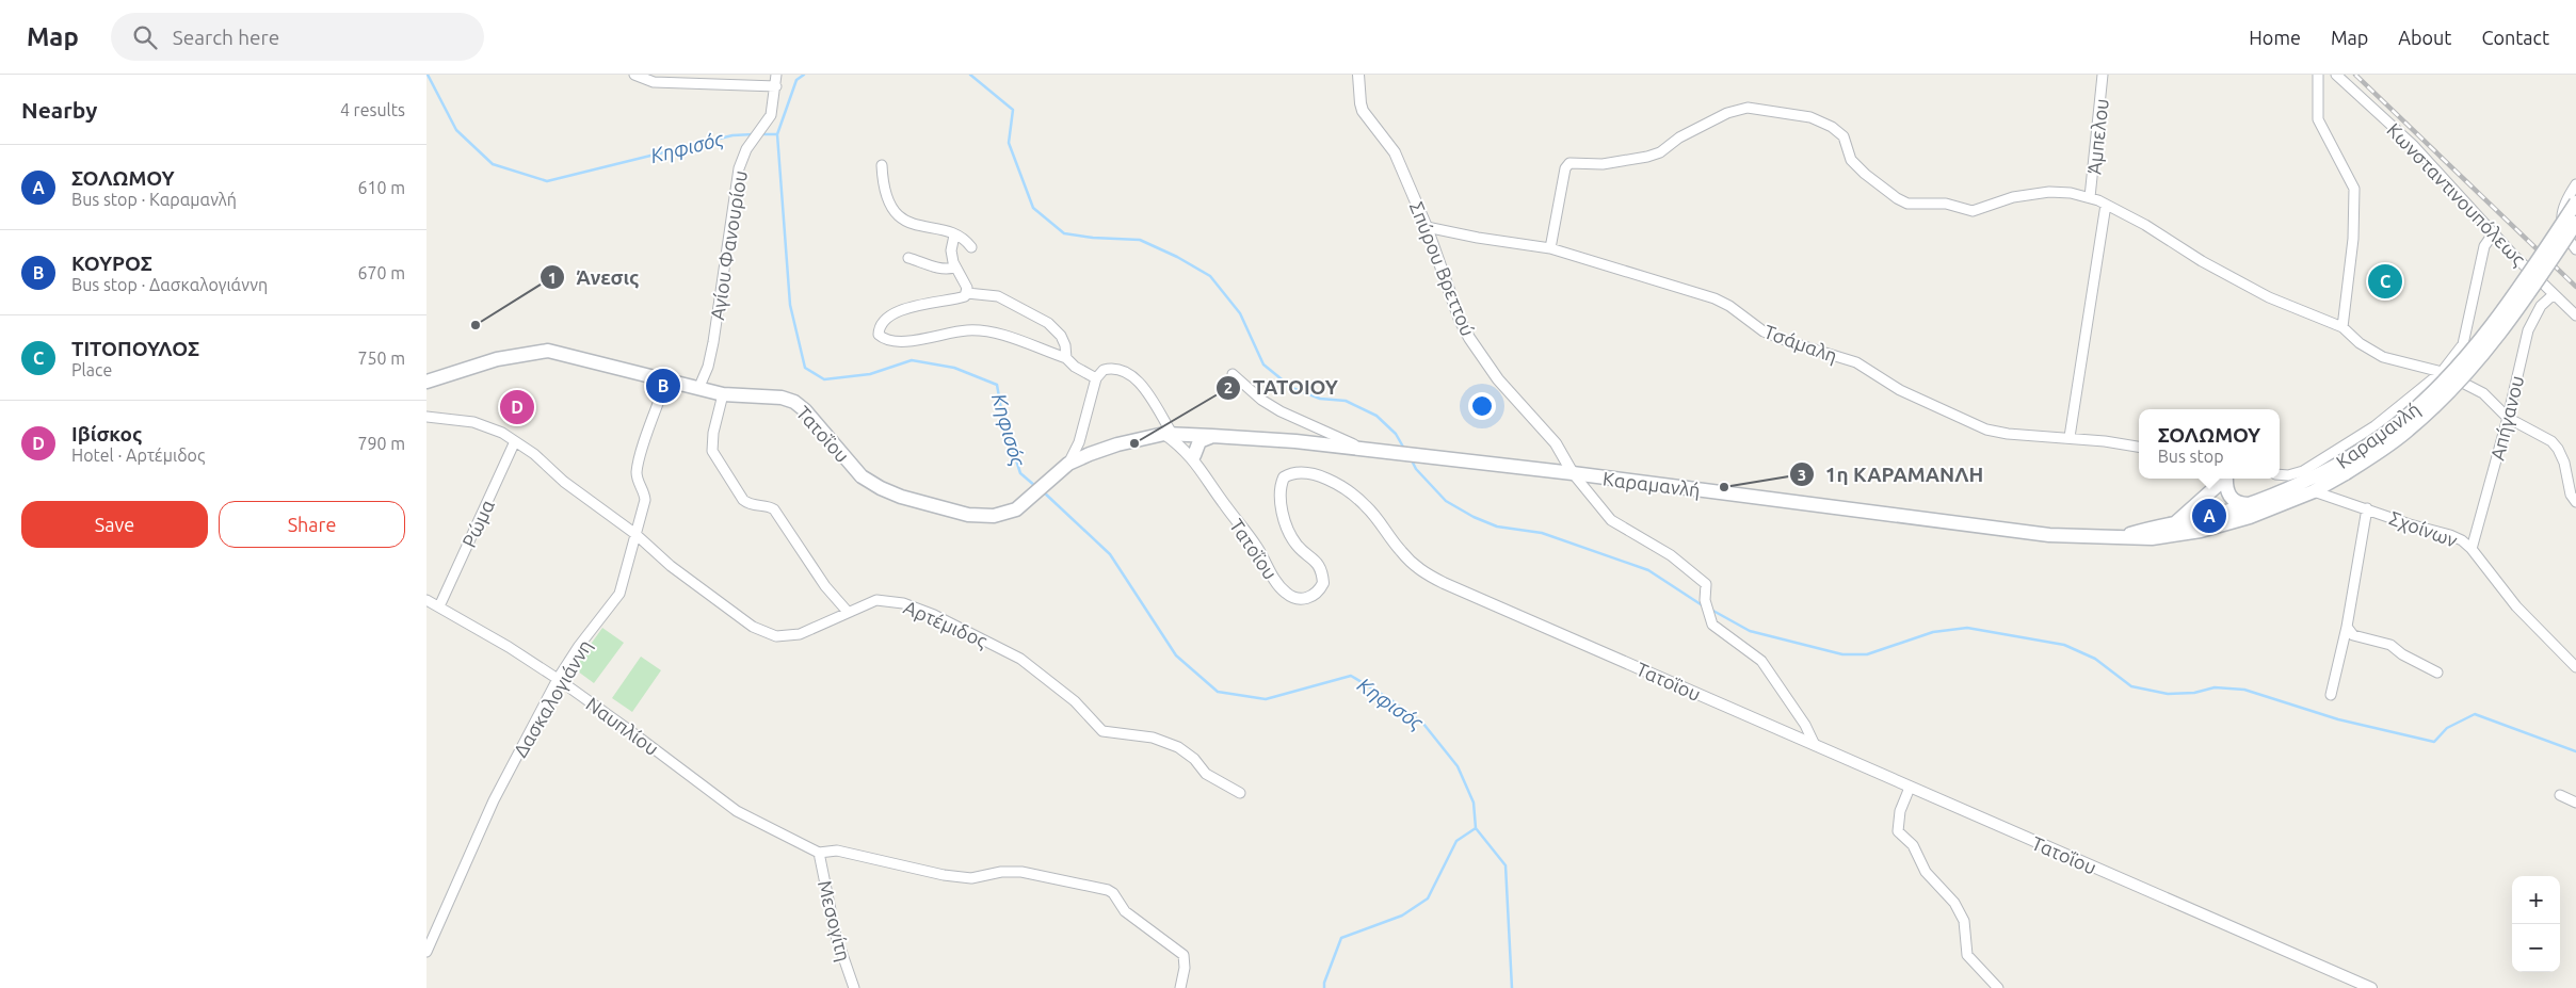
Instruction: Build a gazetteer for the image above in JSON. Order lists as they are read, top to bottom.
{
  "streets": {
    "main road": ["Τατοΐου", "Καραμανλή"],
    "street": [
      "Άμπελου",
      "Κωνσταντινουπόλεως",
      "Αγίου Φανουρίου",
      "Σπύρου Βρεττού",
      "Τσάμαλη",
      "Απήγανου",
      "Ρώμα",
      "Σχοίνων",
      "Αρτέμιδος",
      "Δασκαλογιάννη",
      "Ναυπλίου",
      "Μεσογίτη"
    ]
  },
  "crossings": [
    ["Κωνσταντινουπόλεως", "Απήγανου"],
    ["Αγίου Φανουρίου", "Τατοΐου"],
    ["Σπύρου Βρεττού", "Τσάμαλη"],
    ["Σπύρου Βρεττού", "Καραμανλή"],
    ["Απήγανου", "Σχοίνων"],
    ["Τατοΐου", "Καραμανλή"],
    ["Τατοΐου", "Δασκαλογιάννη"],
    ["Καραμανλή", "Σχοίνων"],
    ["Ρώμα", "Αρτέμιδος"],
    ["Ρώμα", "Ναυπλίου"],
    ["Αρτέμιδος", "Δασκαλογιάννη"],
    ["Δασκαλογιάννη", "Ναυπλίου"],
    ["Ναυπλίου", "Μεσογίτη"]
  ],
  "water": ["Κηφισός"],
  "places": ["Άνεσις", "ΤΑΤΟΙΟΥ", "1η ΚΑΡΑΜΑΝΛΗ"],
  "page": {
    "header": "Map",
    "search": "Search here",
    "nav": [
      "Home",
      "Map",
      "About",
      "Contact"
    ],
    "heading": ["Nearby", "4 results"],
    "list": [
      {
        "mark": "A",
        "name": "ΣΟΛΩΜΟΥ",
        "note": "Bus stop · Καραμανλή",
        "value": "610 m"
      },
      {
        "mark": "B",
        "name": "ΚΟΥΡΟΣ",
        "note": "Bus stop · Δασκαλογιάννη",
        "value": "670 m"
      },
      {
        "mark": "C",
        "name": "ΤΙΤΟΠΟΥΛΟΣ",
        "note": "Place",
        "value": "750 m"
      },
      {
        "mark": "D",
        "name": "Ιβίσκος",
        "note": "Hotel · Αρτέμιδος",
        "value": "790 m"
      }
    ],
    "pins": [
      "C",
      "B",
      "D",
      "A"
    ],
    "popup": ["ΣΟΛΩΜΟΥ", "Bus stop"],
    "buttons": ["Save", "Share"],
    "map_buttons": ["+", "−"]
  }
}
